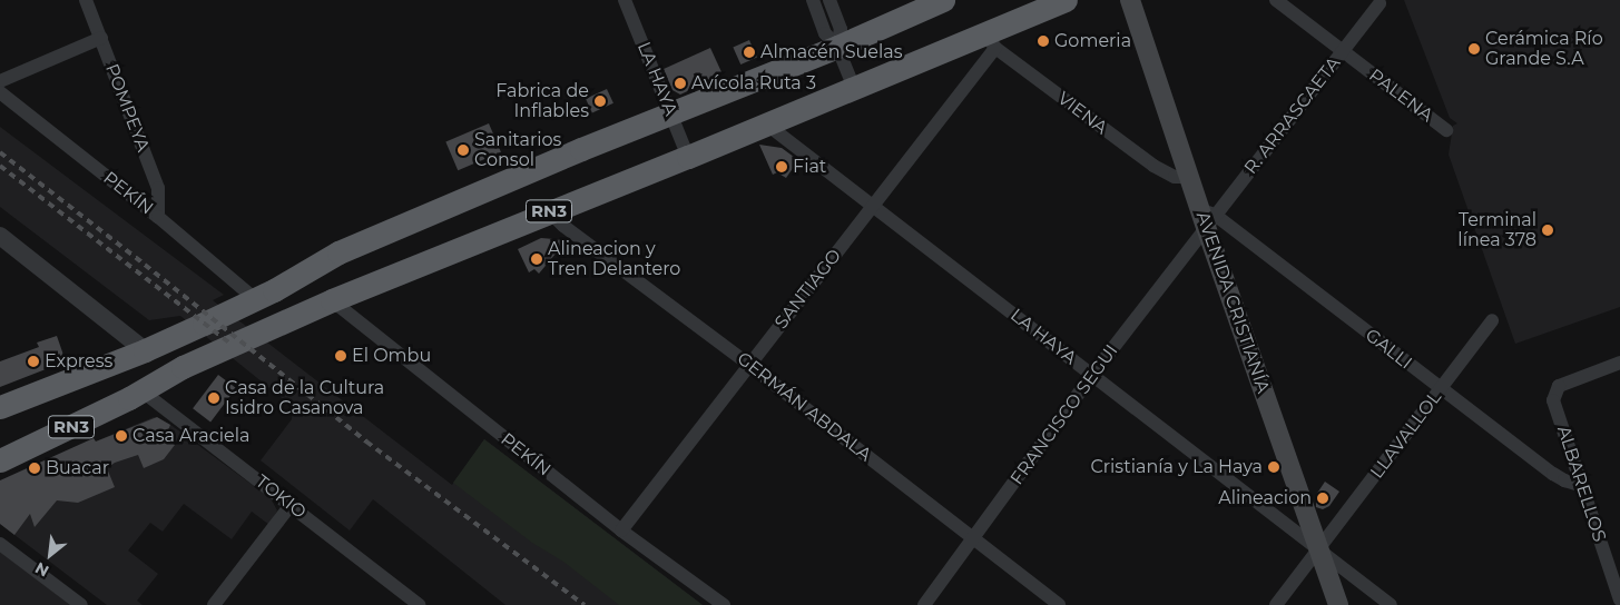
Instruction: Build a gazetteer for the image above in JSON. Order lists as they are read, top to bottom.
{
  "streets": {
    "highway": ["RN3"],
    "main road": ["AVENIDA CRISTIANÍA"],
    "street": [
      "LA HAYA",
      "PALENA",
      "POMPEYA",
      "VIENA",
      "R. ARRASCAETA",
      "PEKÍN",
      "SANTIAGO",
      "GALLI",
      "GERMÁN ABDALA",
      "FRANCISCO SEGUI",
      "LLAVALLOL",
      "ALBARELLOS",
      "TOKIO"
    ]
  },
  "crossings": [
    ["LA HAYA", "RN3"],
    ["LA HAYA", "SANTIAGO"],
    ["LA HAYA", "AVENIDA CRISTIANÍA"],
    ["LA HAYA", "FRANCISCO SEGUI"],
    ["LA HAYA", "LLAVALLOL"],
    ["PALENA", "R. ARRASCAETA"],
    ["POMPEYA", "PEKÍN"],
    ["VIENA", "RN3"],
    ["VIENA", "SANTIAGO"],
    ["VIENA", "AVENIDA CRISTIANÍA"],
    ["R. ARRASCAETA", "AVENIDA CRISTIANÍA"],
    ["R. ARRASCAETA", "GALLI"],
    ["R. ARRASCAETA", "FRANCISCO SEGUI"],
    ["PEKÍN", "RN3"],
    ["PEKÍN", "SANTIAGO"],
    ["RN3", "SANTIAGO"],
    ["RN3", "GERMÁN ABDALA"],
    ["RN3", "TOKIO"],
    ["SANTIAGO", "GERMÁN ABDALA"],
    ["AVENIDA CRISTIANÍA", "GALLI"],
    ["AVENIDA CRISTIANÍA", "FRANCISCO SEGUI"],
    ["AVENIDA CRISTIANÍA", "LLAVALLOL"],
    ["GALLI", "FRANCISCO SEGUI"],
    ["GALLI", "LLAVALLOL"],
    ["GALLI", "ALBARELLOS"],
    ["GERMÁN ABDALA", "FRANCISCO SEGUI"]
  ],
  "places": [
    "Gomeria",
    "Cerámica Río Grande S.A",
    "Almacén Suelas",
    "Avícola Ruta 3",
    "Fabrica de Inflables",
    "Sanitarios Consol",
    "Fiat",
    "Terminal línea 378",
    "Alineacion y Tren Delantero",
    "El Ombu",
    "Express",
    "Casa de la Cultura Isidro Casanova",
    "Casa Araciela",
    "Cristianía y La Haya",
    "Buacar",
    "Alineacion"
  ],
  "north": "bottom left"
}
